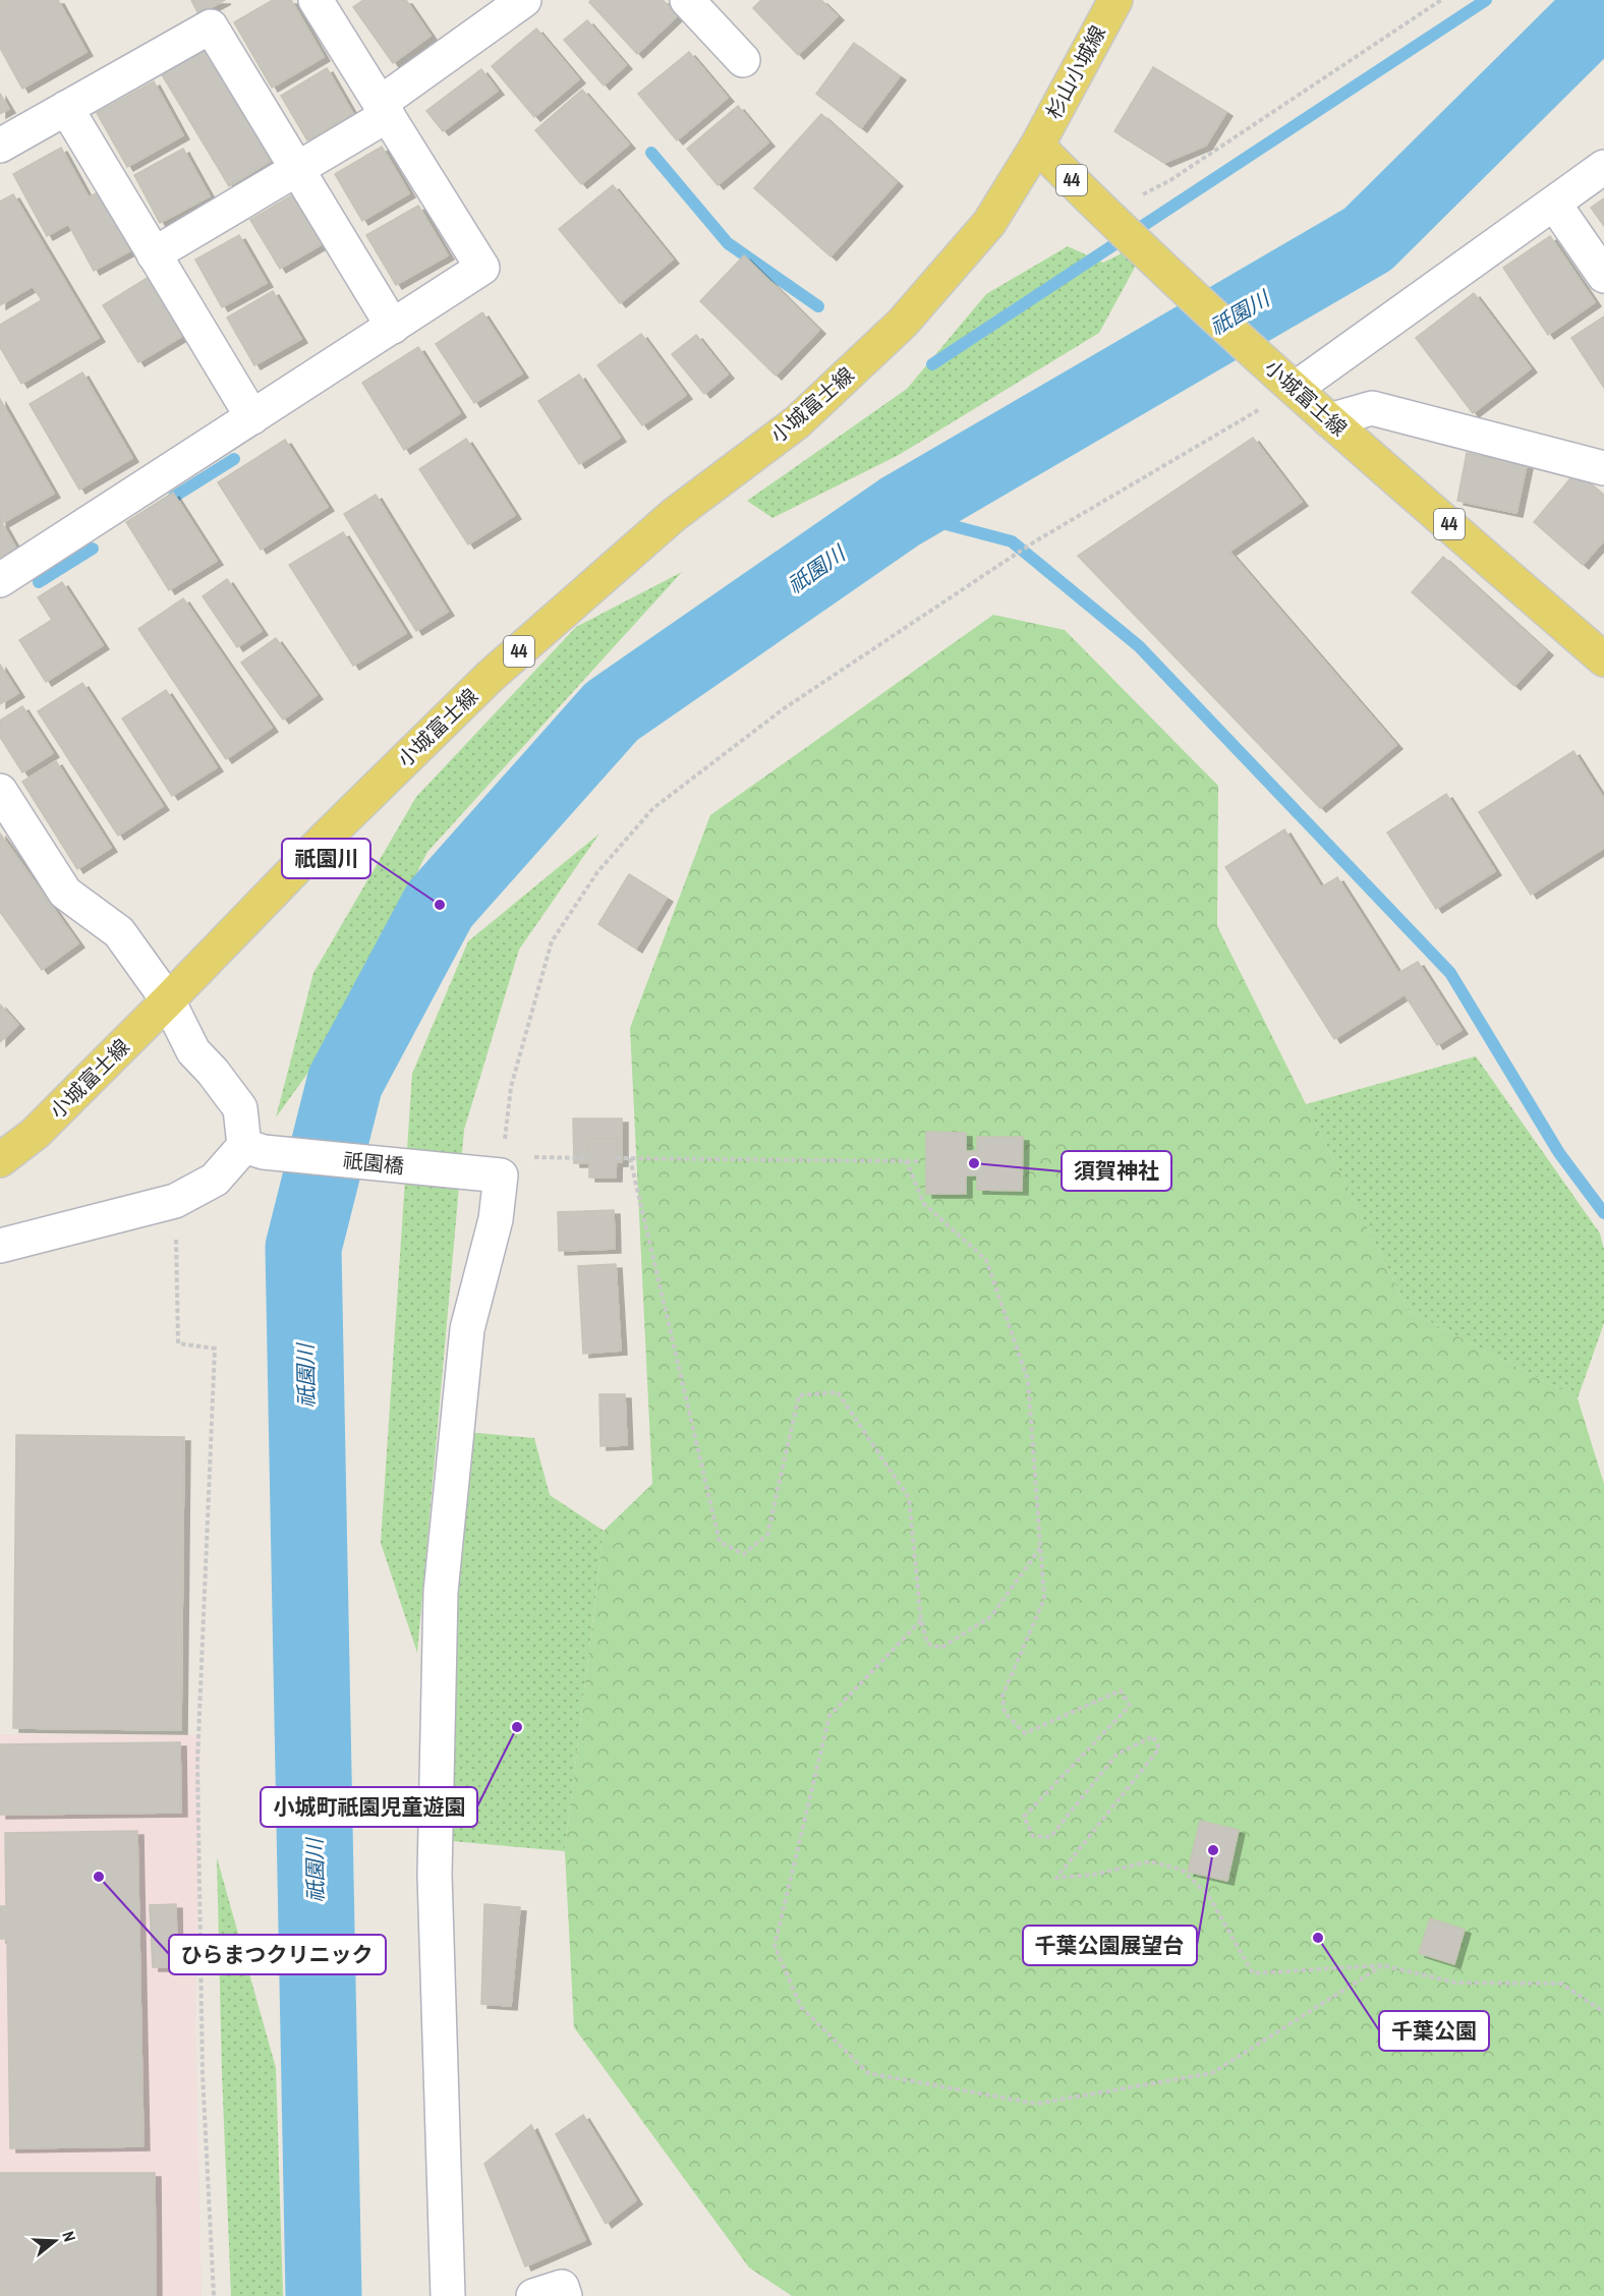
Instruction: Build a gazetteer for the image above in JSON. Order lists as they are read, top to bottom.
{
  "streets": {
    "main road": ["杉山小城線", "44", "小城富士線"],
    "street": ["祇園橋"]
  },
  "crossings": [
    ["杉山小城線", "小城富士線"]
  ],
  "water": ["祇園川"],
  "places": [
    "祇園川",
    "須賀神社",
    "小城町祇園児童遊園",
    "千葉公園展望台",
    "ひらまつクリニック",
    "千葉公園"
  ],
  "north": "right"
}
